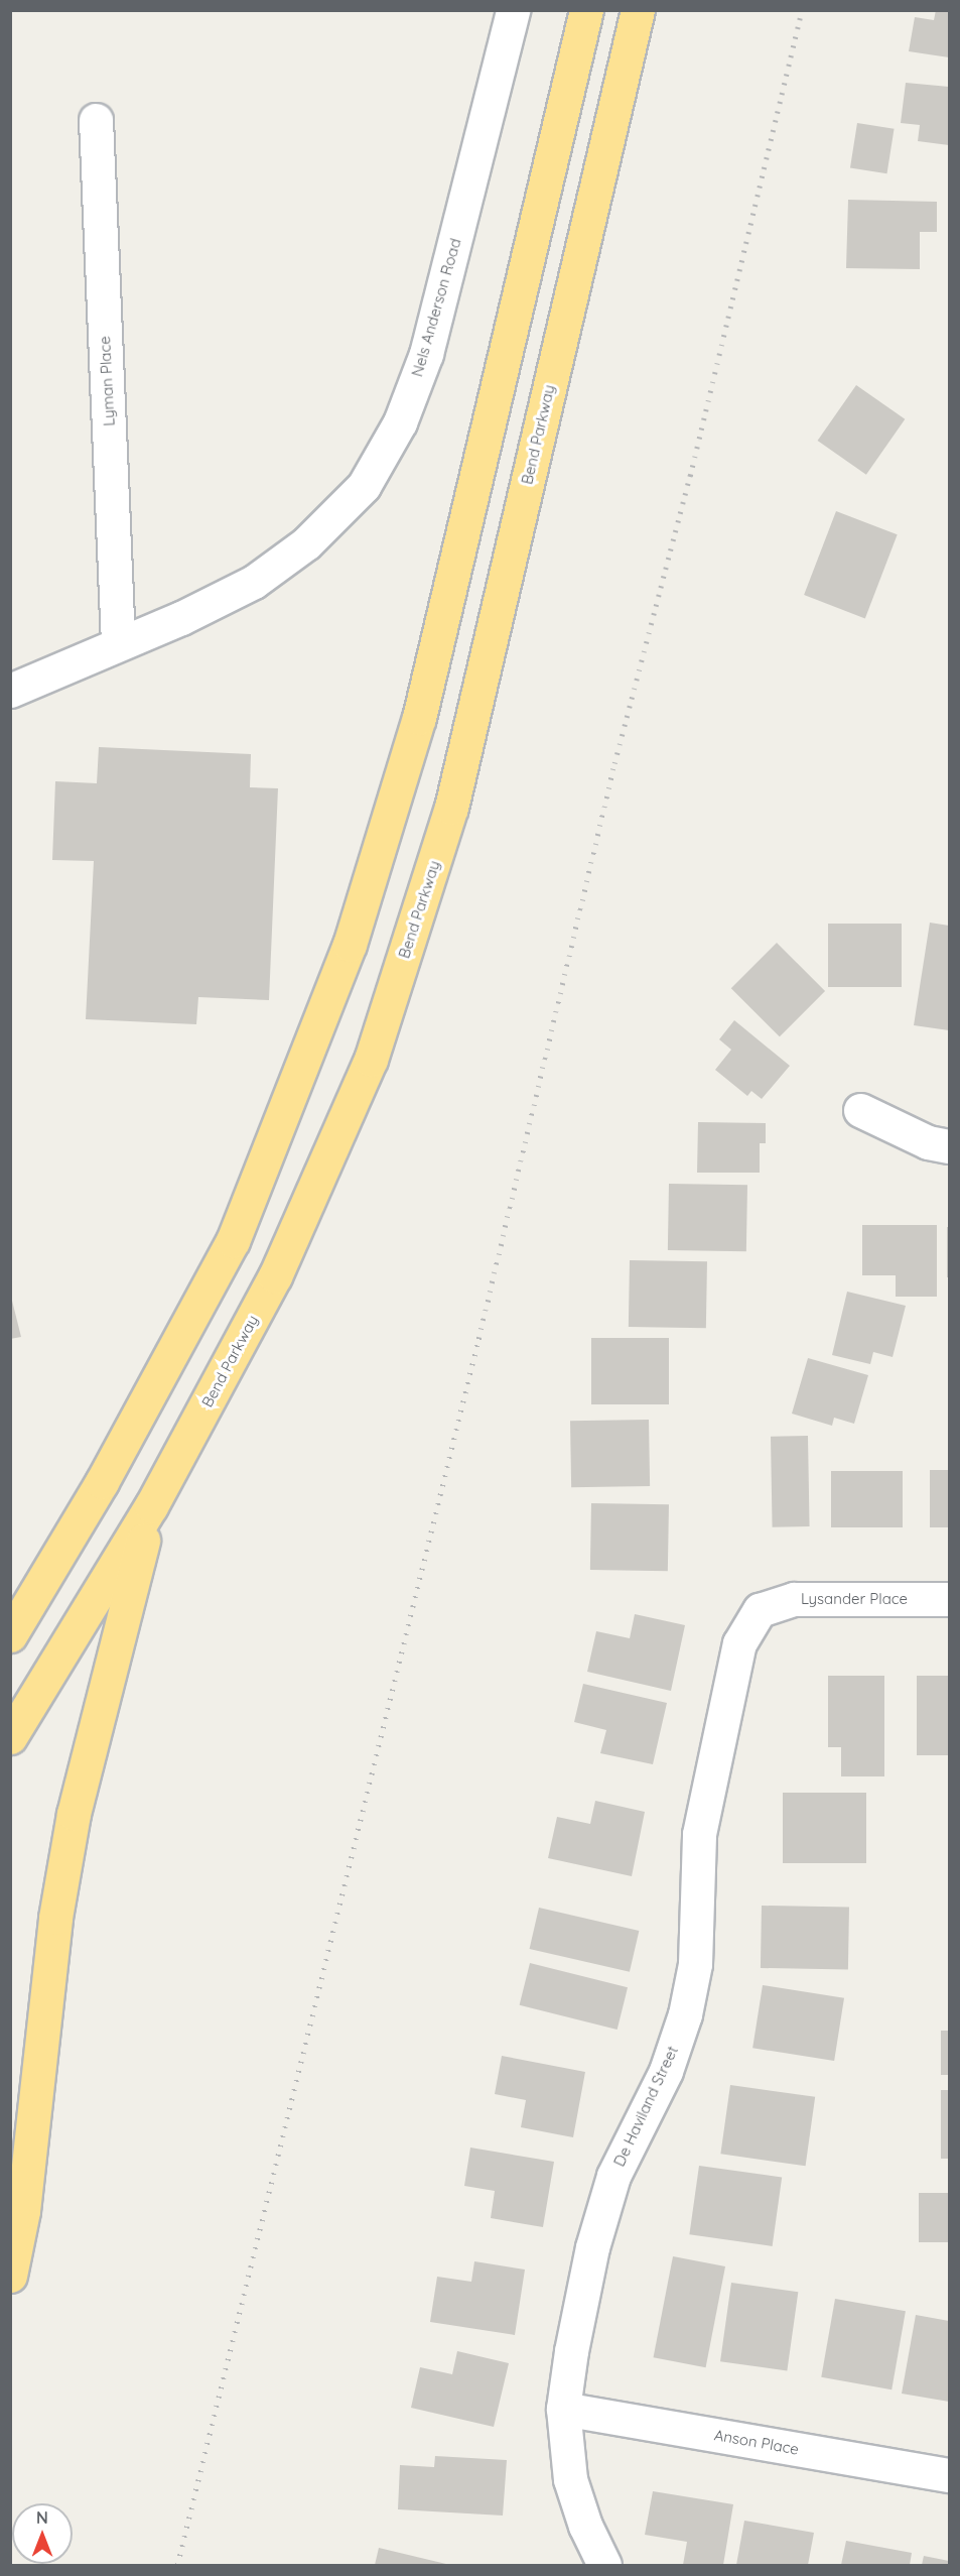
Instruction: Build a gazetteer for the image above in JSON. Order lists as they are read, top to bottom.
{
  "streets": {
    "highway": ["Bend Parkway"],
    "street": [
      "Nels Anderson Road",
      "Lyman Place",
      "Lysander Place",
      "De Haviland Street",
      "Anson Place"
    ]
  },
  "crossings": [
    ["Nels Anderson Road", "Lyman Place"],
    ["Lysander Place", "De Haviland Street"],
    ["De Haviland Street", "Anson Place"]
  ],
  "north": "top"
}
